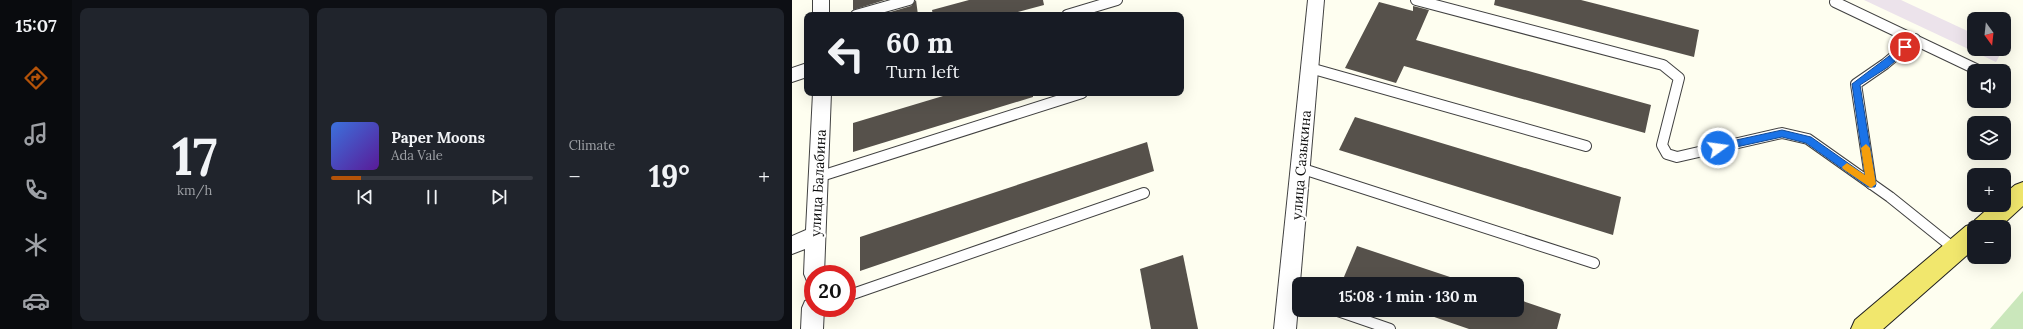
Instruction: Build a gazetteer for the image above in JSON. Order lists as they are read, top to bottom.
{
  "streets": {
    "street": ["улица Сазыкина", "улица Балабина"]
  },
  "north": "bottom",
  "page": {
    "tabs": "15:07",
    "tile": [
      ["17", "km/h"],
      "Climate"
    ],
    "map_buttons": ["+", "−"],
    "turn": ["60 m", "Turn left"],
    "song": ["Paper Moons", "Ada Vale"],
    "heat": ["−", "19°", "+"],
    "limit": "20",
    "trip": "15:08 · 1 min · 130 m"
  }
}
